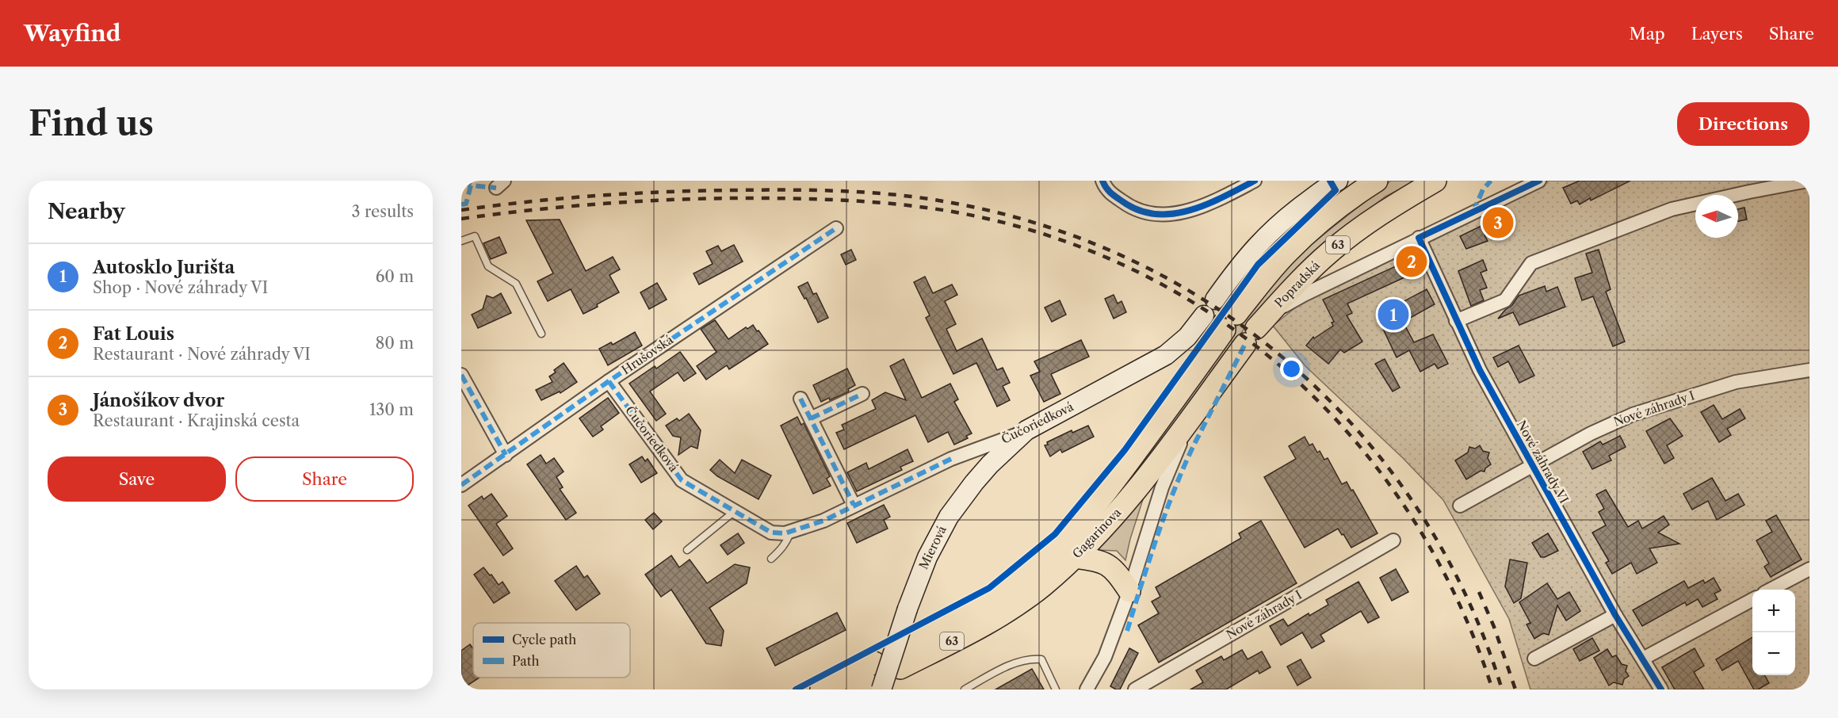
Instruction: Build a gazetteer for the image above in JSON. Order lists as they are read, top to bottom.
{
  "streets": {
    "main road": ["63", "Popradská", "Gagarinova"],
    "street": [
      "Hrušovská",
      "Nové záhrady I",
      "Čučoriedková",
      "Nové záhrady VI",
      "Mierová"
    ]
  },
  "crossings": [
    ["Popradská", "Gagarinova"],
    ["Hrušovská", "Čučoriedková"],
    ["Nové záhrady I", "Nové záhrady VI"],
    ["Čučoriedková", "Mierová"]
  ],
  "legend": ["Cycle path", "Path"],
  "north": "left",
  "page": {
    "header": "Wayfind",
    "nav": ["Map", "Layers", "Share"],
    "buttons": [
      "Directions",
      ["Save", "Share"]
    ],
    "title": "Find us",
    "heading": ["Nearby", "3 results"],
    "pins": ["3", "2", "1"],
    "list": [
      {
        "mark": "1",
        "name": "Autosklo Jurišta",
        "note": "Shop · Nové záhrady VI",
        "value": "60 m"
      },
      {
        "mark": "2",
        "name": "Fat Louis",
        "note": "Restaurant · Nové záhrady VI",
        "value": "80 m"
      },
      {
        "mark": "3",
        "name": "Jánošíkov dvor",
        "note": "Restaurant · Krajinská cesta",
        "value": "130 m"
      }
    ],
    "map_buttons": ["+", "−"]
  }
}
